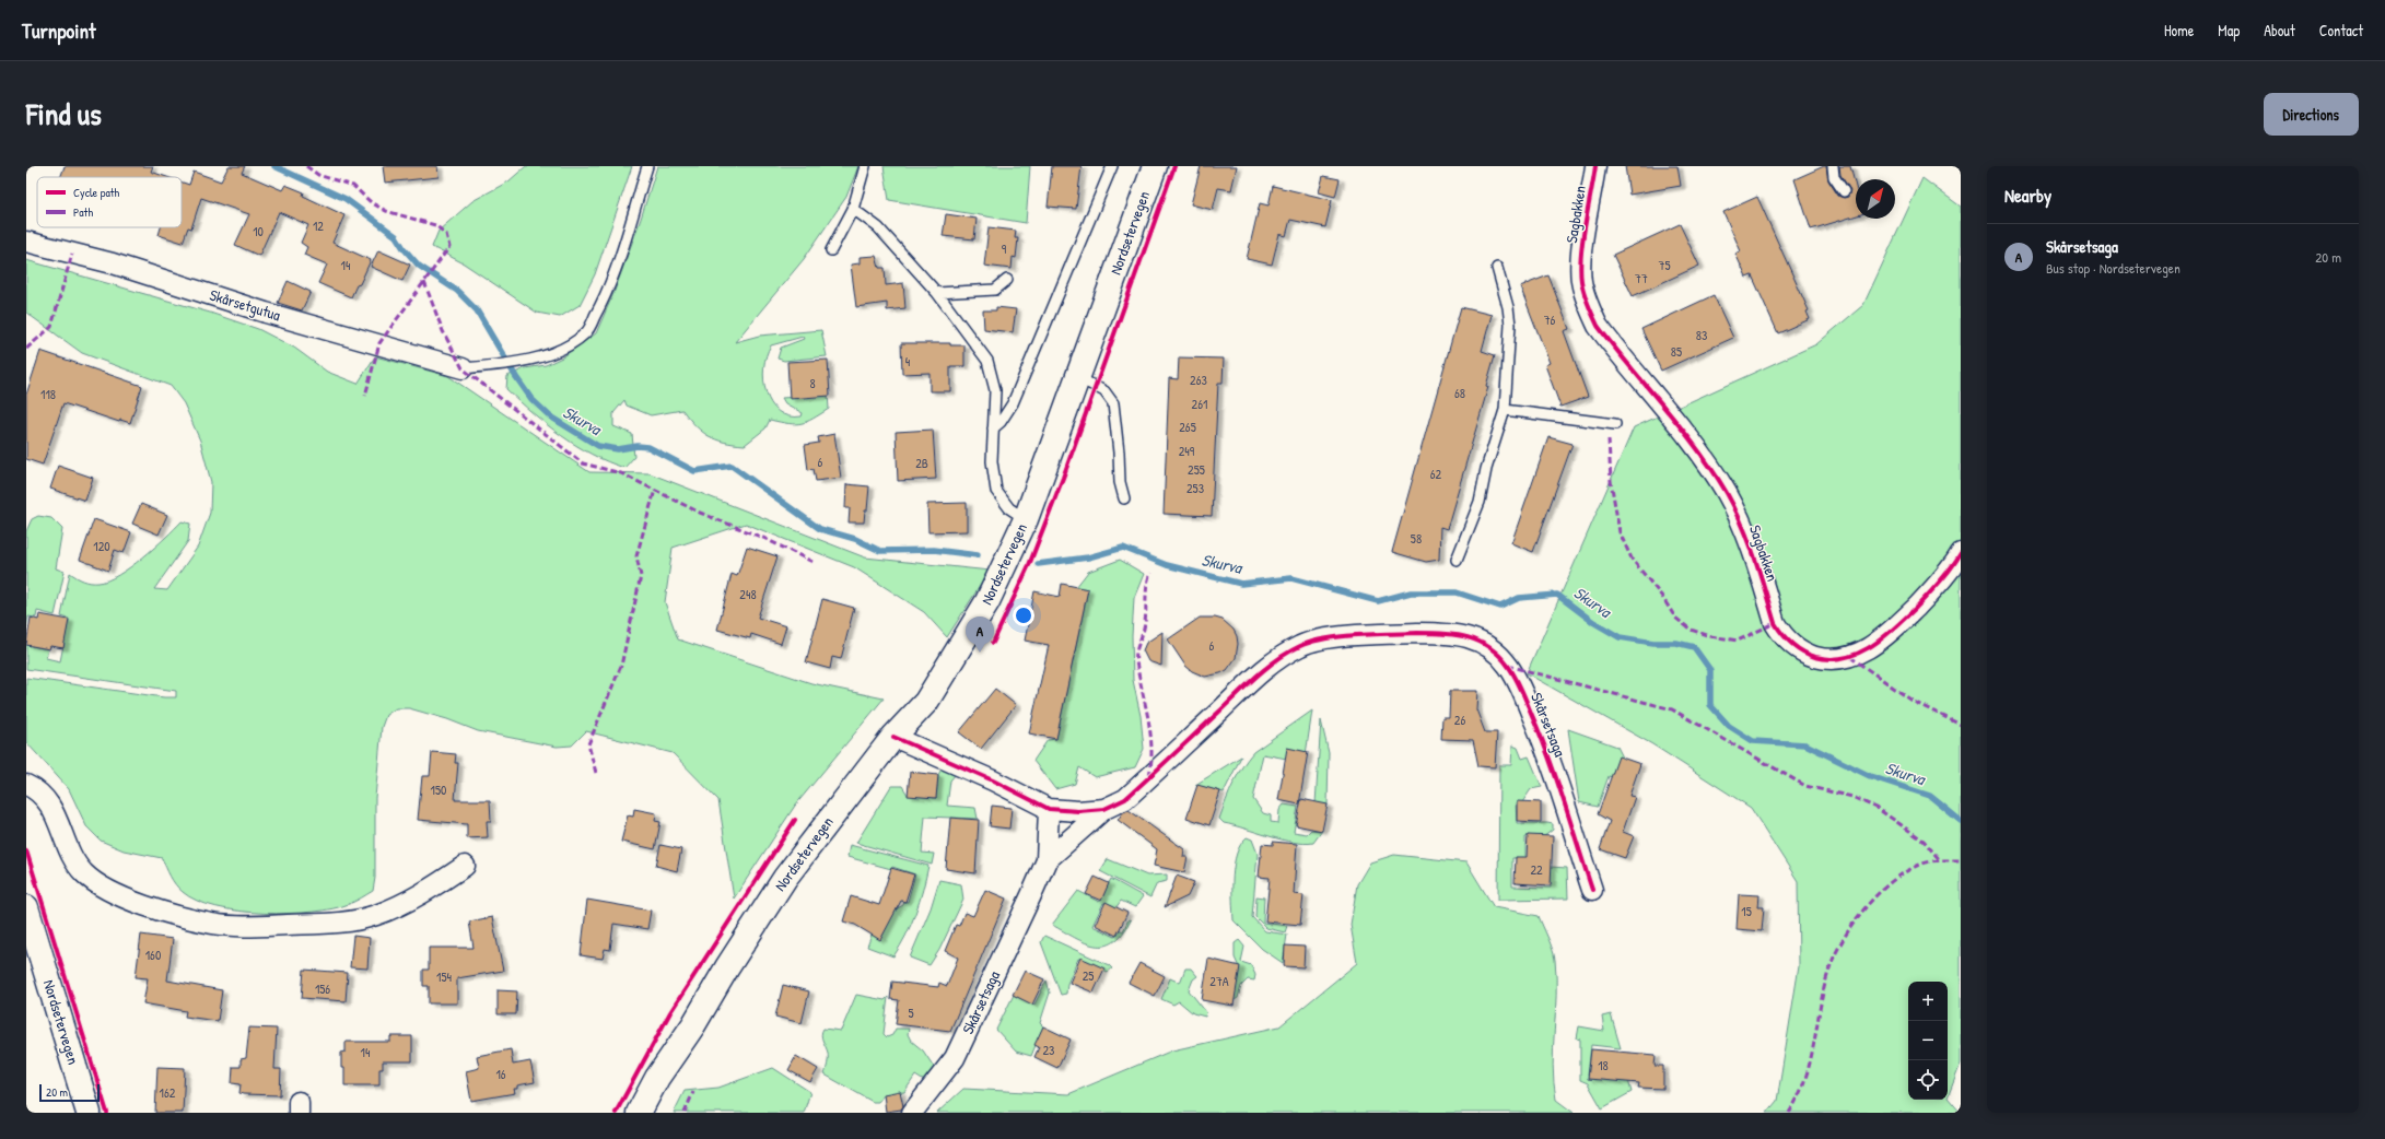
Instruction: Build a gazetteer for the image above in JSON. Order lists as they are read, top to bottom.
{
  "streets": {
    "main road": ["Nordsetervegen"],
    "street": ["Sagbakken", "Skårsetgutua", "Skårsetsaga"]
  },
  "crossings": [
    ["Nordsetervegen", "Skårsetsaga"]
  ],
  "water": ["Skurva"],
  "house_numbers": [
    "12",
    "10",
    "9",
    "14",
    "75",
    "77",
    "76",
    "83",
    "85",
    "4",
    "263",
    "8",
    "68",
    "118",
    "261",
    "265",
    "249",
    "6",
    "2B",
    "255",
    "62",
    "253",
    "58",
    "120",
    "248",
    "6",
    "26",
    "150",
    "22",
    "15",
    "160",
    "25",
    "154",
    "27A",
    "156",
    "5",
    "23",
    "14",
    "18",
    "16",
    "162"
  ],
  "legend": ["Cycle path", "Path"],
  "scale_bar": "20 m",
  "north": "top right",
  "page": {
    "header": "Turnpoint",
    "nav": [
      "Home",
      "Map",
      "About",
      "Contact"
    ],
    "title": "Find us",
    "buttons": "Directions",
    "heading": "Nearby",
    "list": [
      {
        "mark": "A",
        "name": "Skårsetsaga",
        "note": "Bus stop · Nordsetervegen",
        "value": "20 m"
      }
    ],
    "pins": "A",
    "map_buttons": ["+", "−"],
    "scale": "20 m"
  }
}
